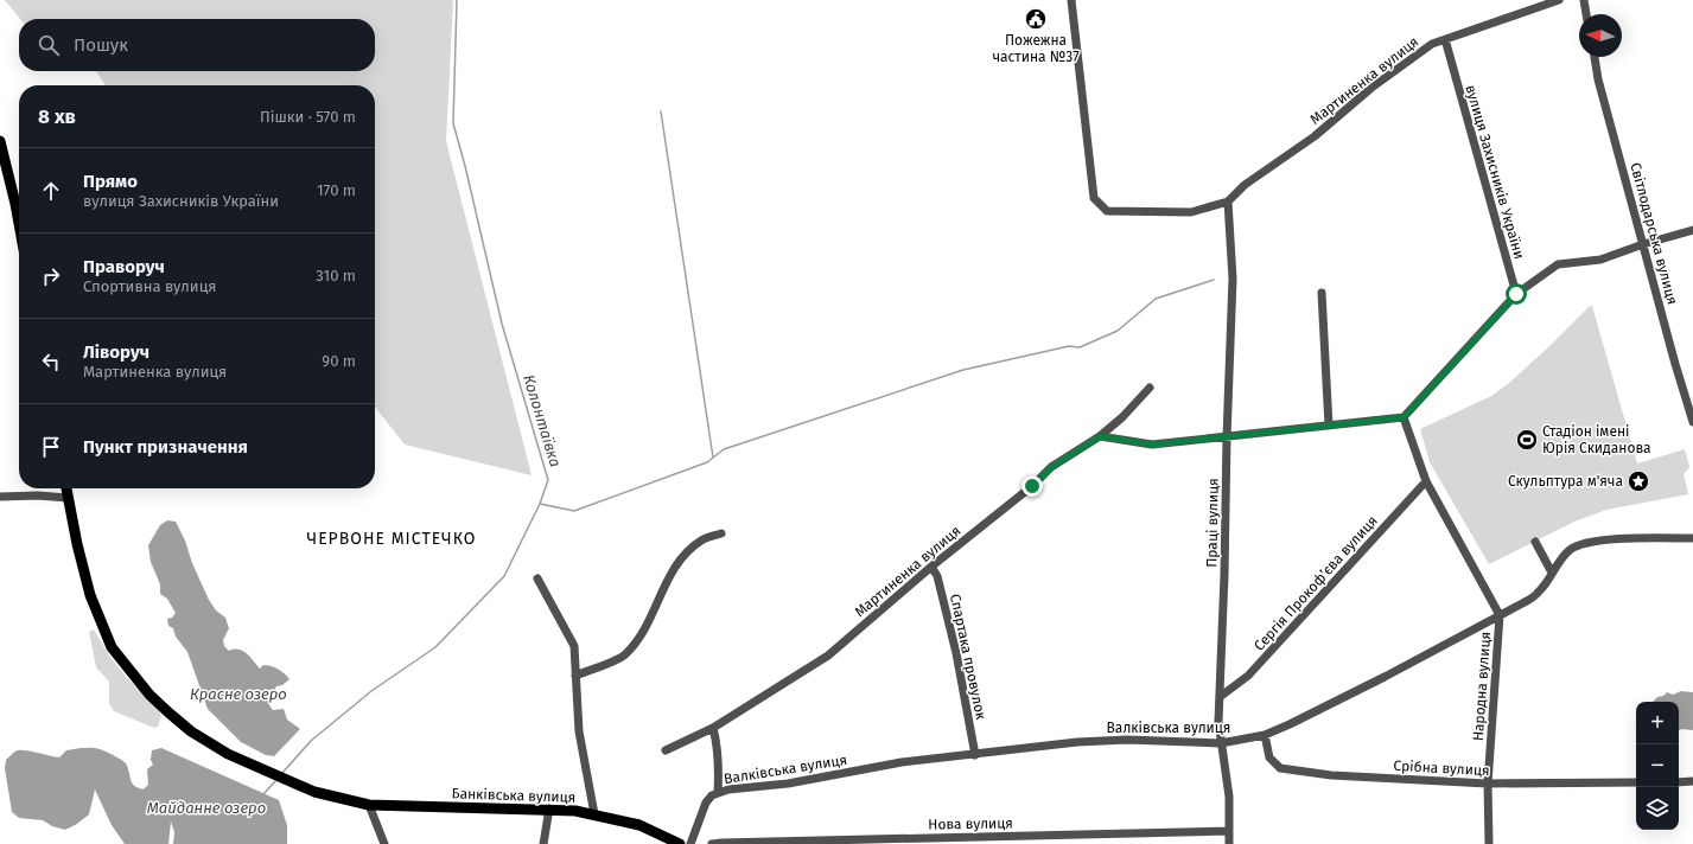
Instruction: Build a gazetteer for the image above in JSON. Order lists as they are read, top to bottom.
{
  "streets": {
    "main road": ["Банківська вулиця"],
    "street": [
      "Мартиненка вулиця",
      "вулиця Захисників України",
      "Світлодарська вулиця",
      "Праці вулиця",
      "Сергія Прокоф’єва вулиця",
      "Спартака провулок",
      "Народна вулиця",
      "Валківська вулиця",
      "Срібна вулиця",
      "Нова вулиця"
    ]
  },
  "crossings": [
    ["Мартиненка вулиця", "вулиця Захисників України"],
    ["Мартиненка вулиця", "Праці вулиця"],
    ["Мартиненка вулиця", "Спартака провулок"],
    ["Праці вулиця", "Сергія Прокоф’єва вулиця"],
    ["Праці вулиця", "Валківська вулиця"],
    ["Праці вулиця", "Нова вулиця"],
    ["Спартака провулок", "Валківська вулиця"],
    ["Народна вулиця", "Валківська вулиця"],
    ["Народна вулиця", "Срібна вулиця"],
    ["Валківська вулиця", "Срібна вулиця"]
  ],
  "districts": ["ЧЕРВОНЕ МІСТЕЧКО"],
  "water": ["Колонтаївка", "Красне озеро", "Майданне озеро"],
  "places": {
    "public building": ["Пожежна частина №37"],
    "sports": ["Стадiон імені Юрія Скиданова"],
    "place": ["Скульптура м'яча"]
  },
  "north": "left",
  "page": {
    "search": "Пошук",
    "heading": ["8 хв", "Пішки · 570 m"],
    "list": [
      ["Прямо", "вулиця Захисників України", "170 m"],
      ["Праворуч", "Спортивна вулиця", "310 m"],
      ["Ліворуч", "Мартиненка вулиця", "90 m"],
      "Пункт призначення"
    ],
    "map_buttons": ["+", "−"]
  }
}
